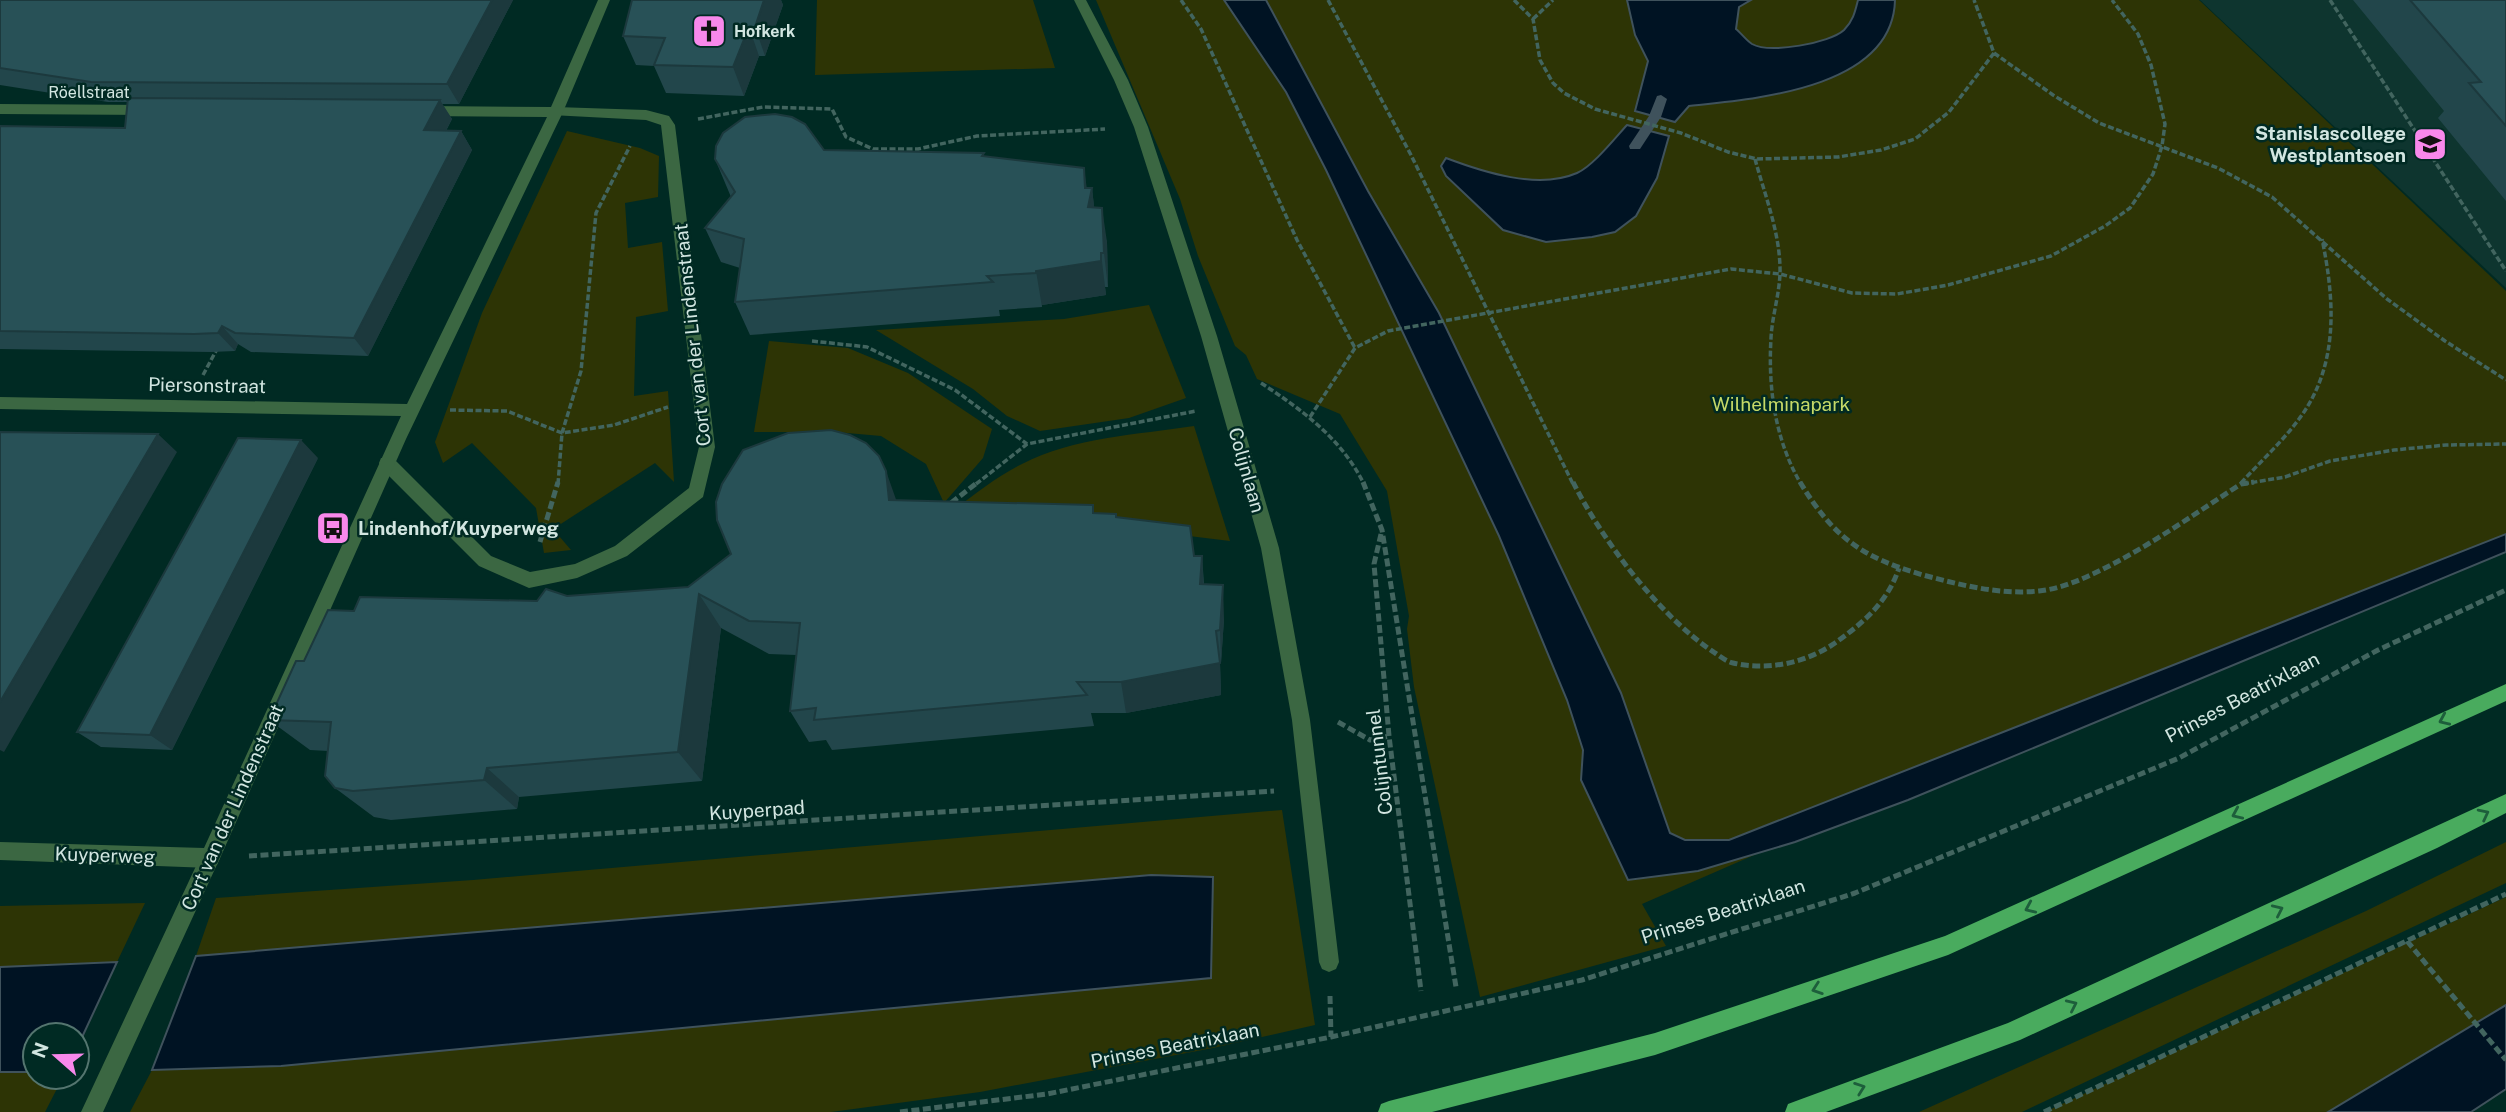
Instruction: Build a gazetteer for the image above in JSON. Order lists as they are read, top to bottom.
{
  "streets": {
    "street": [
      "Röellstraat",
      "Cort van der Lindenstraat",
      "Piersonstraat",
      "Colijnlaan",
      "Kuyperweg"
    ],
    "path": ["Prinses Beatrixlaan", "Colijntunnel", "Kuyperpad"]
  },
  "crossings": [
    ["Cort van der Lindenstraat", "Piersonstraat"],
    ["Cort van der Lindenstraat", "Kuyperpad"],
    ["Cort van der Lindenstraat", "Kuyperweg"],
    ["Colijnlaan", "Kuyperpad"],
    ["Kuyperpad", "Kuyperweg"]
  ],
  "parks": ["Wilhelminapark"],
  "places": {
    "church": ["Hofkerk"],
    "school or university": ["Stanislascollege Westplantsoen"],
    "bus stop": ["Lindenhof/Kuyperweg"]
  },
  "north": "left"
}
